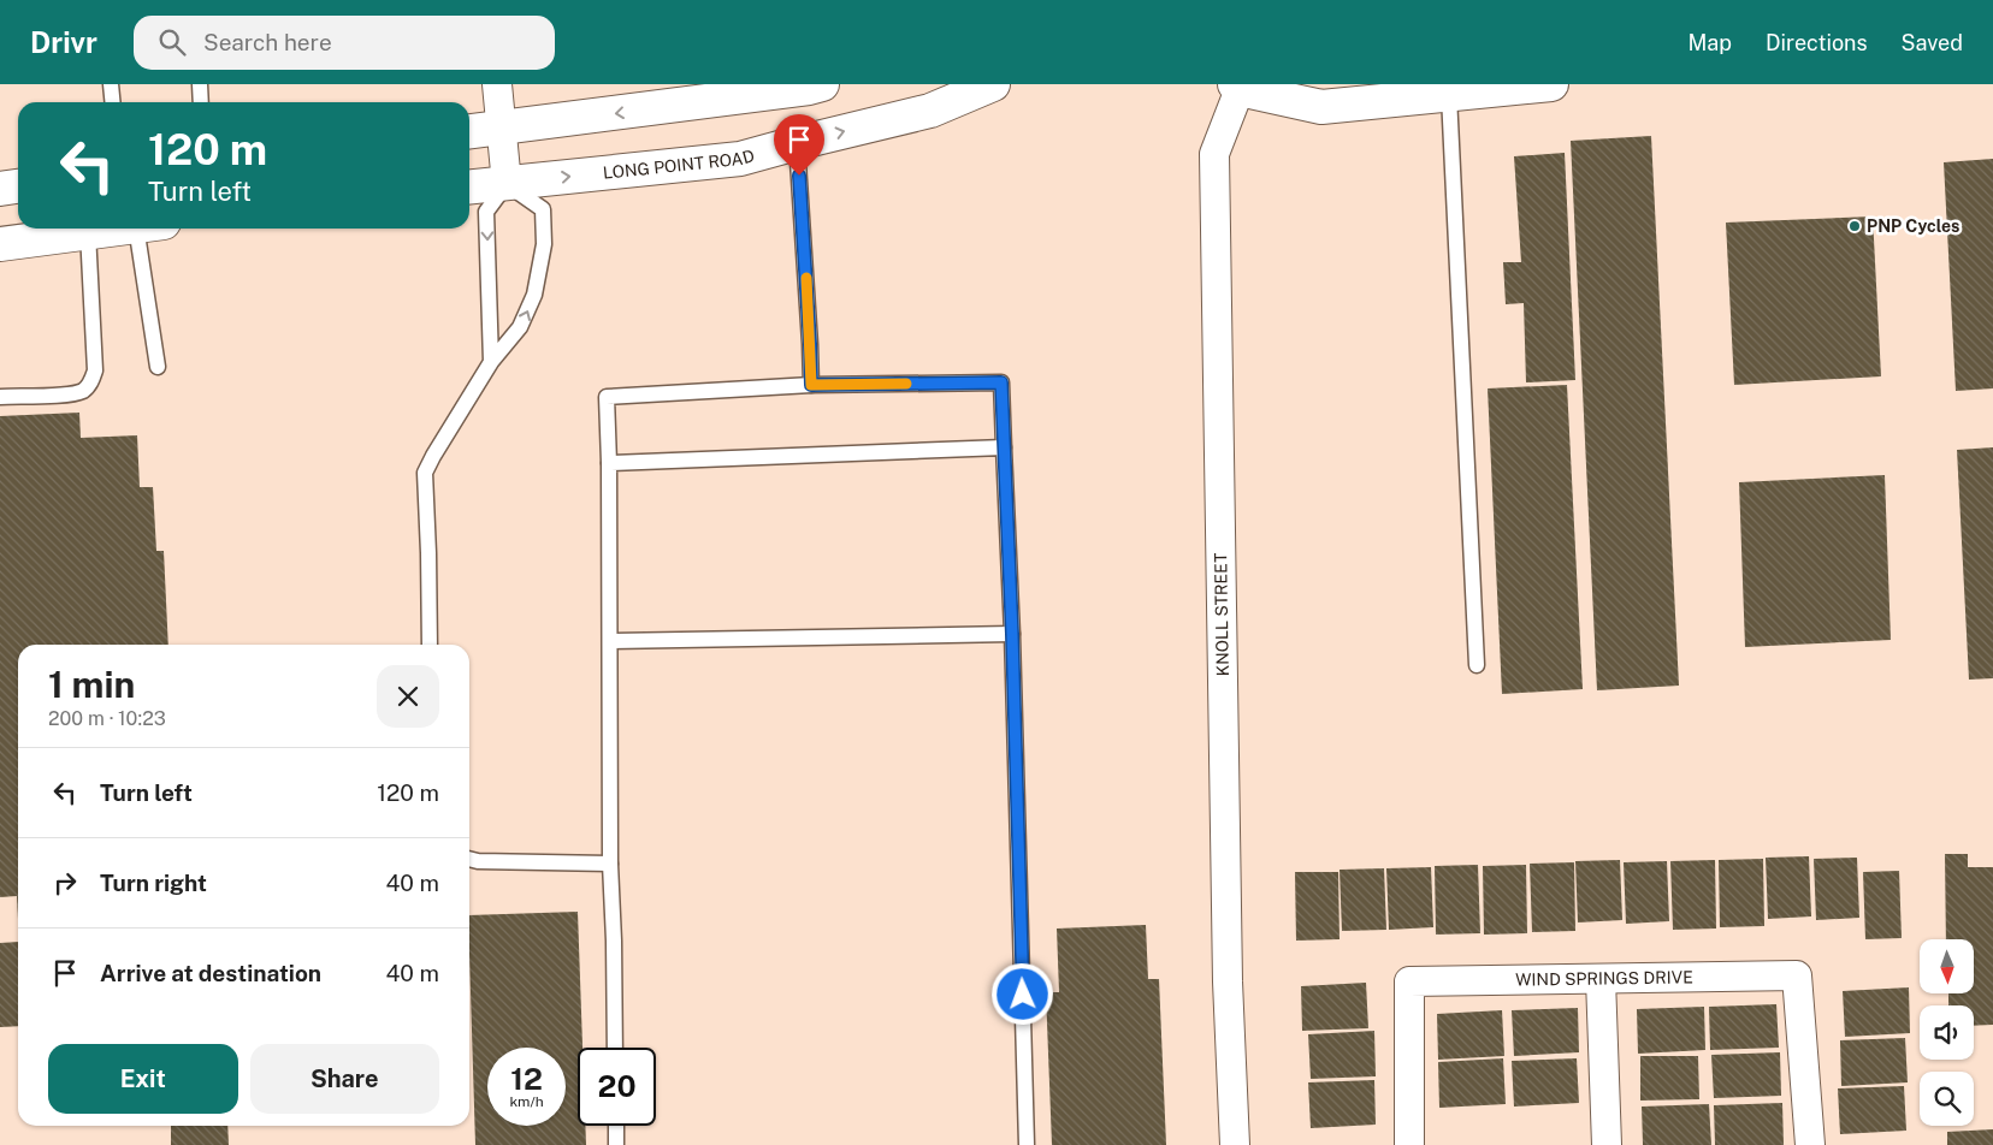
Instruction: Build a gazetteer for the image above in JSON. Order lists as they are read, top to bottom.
{
  "streets": {
    "main road": ["LONG POINT ROAD"],
    "street": ["KNOLL STREET", "WIND SPRINGS DRIVE"]
  },
  "places": ["PNP Cycles"],
  "north": "bottom",
  "page": {
    "header": "Drivr",
    "search": "Search here",
    "nav": ["Map", "Directions", "Saved"],
    "turn": ["120 m", "Turn left"],
    "heading": ["1 min", "200 m · 10:23"],
    "list": [
      {
        "name": "Turn left",
        "value": "120 m"
      },
      {
        "name": "Turn right",
        "value": "40 m"
      },
      {
        "name": "Arrive at destination",
        "value": "40 m"
      }
    ],
    "buttons": ["Exit", "Share"],
    "speed": "12 km/h",
    "limit": "20"
  }
}
